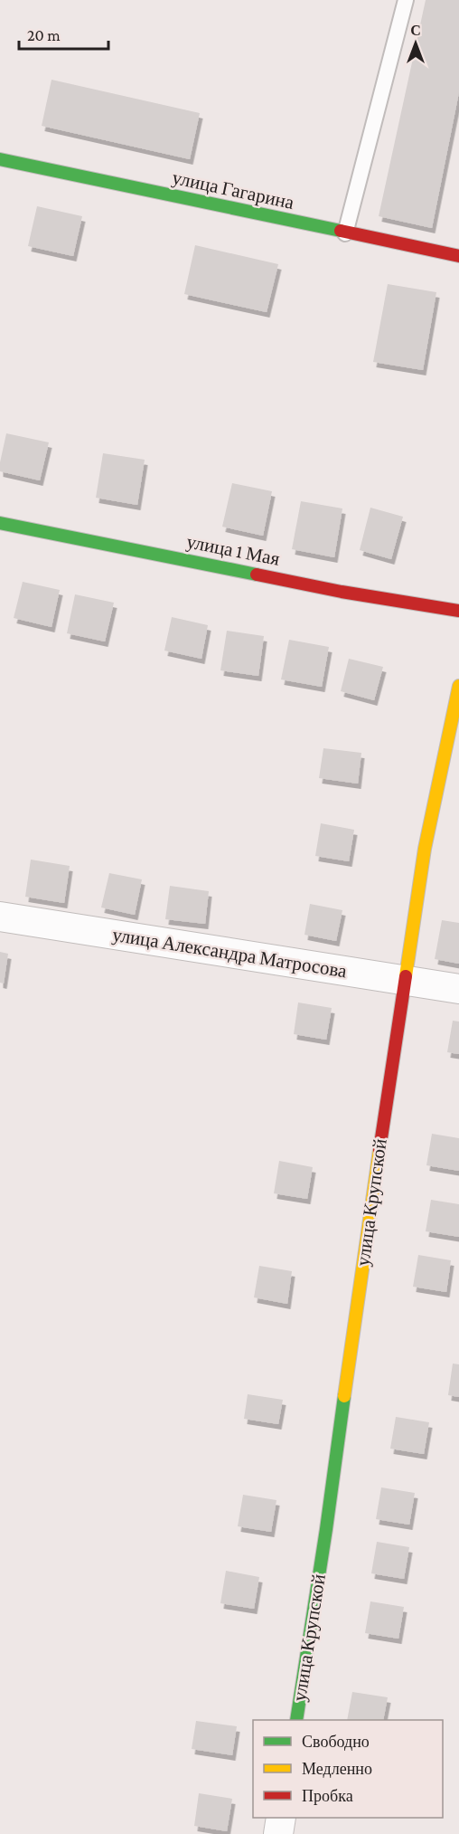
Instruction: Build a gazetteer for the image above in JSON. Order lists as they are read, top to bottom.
{
  "streets": {
    "street": [
      "улица Гагарина",
      "улица 1 Мая",
      "улица Александра Матросова",
      "улица Крупской"
    ]
  },
  "crossings": [
    ["улица Александра Матросова", "улица Крупской"]
  ],
  "legend": ["Свободно", "Медленно", "Пробка"],
  "scale_bar": "20 m",
  "north": "top"
}
